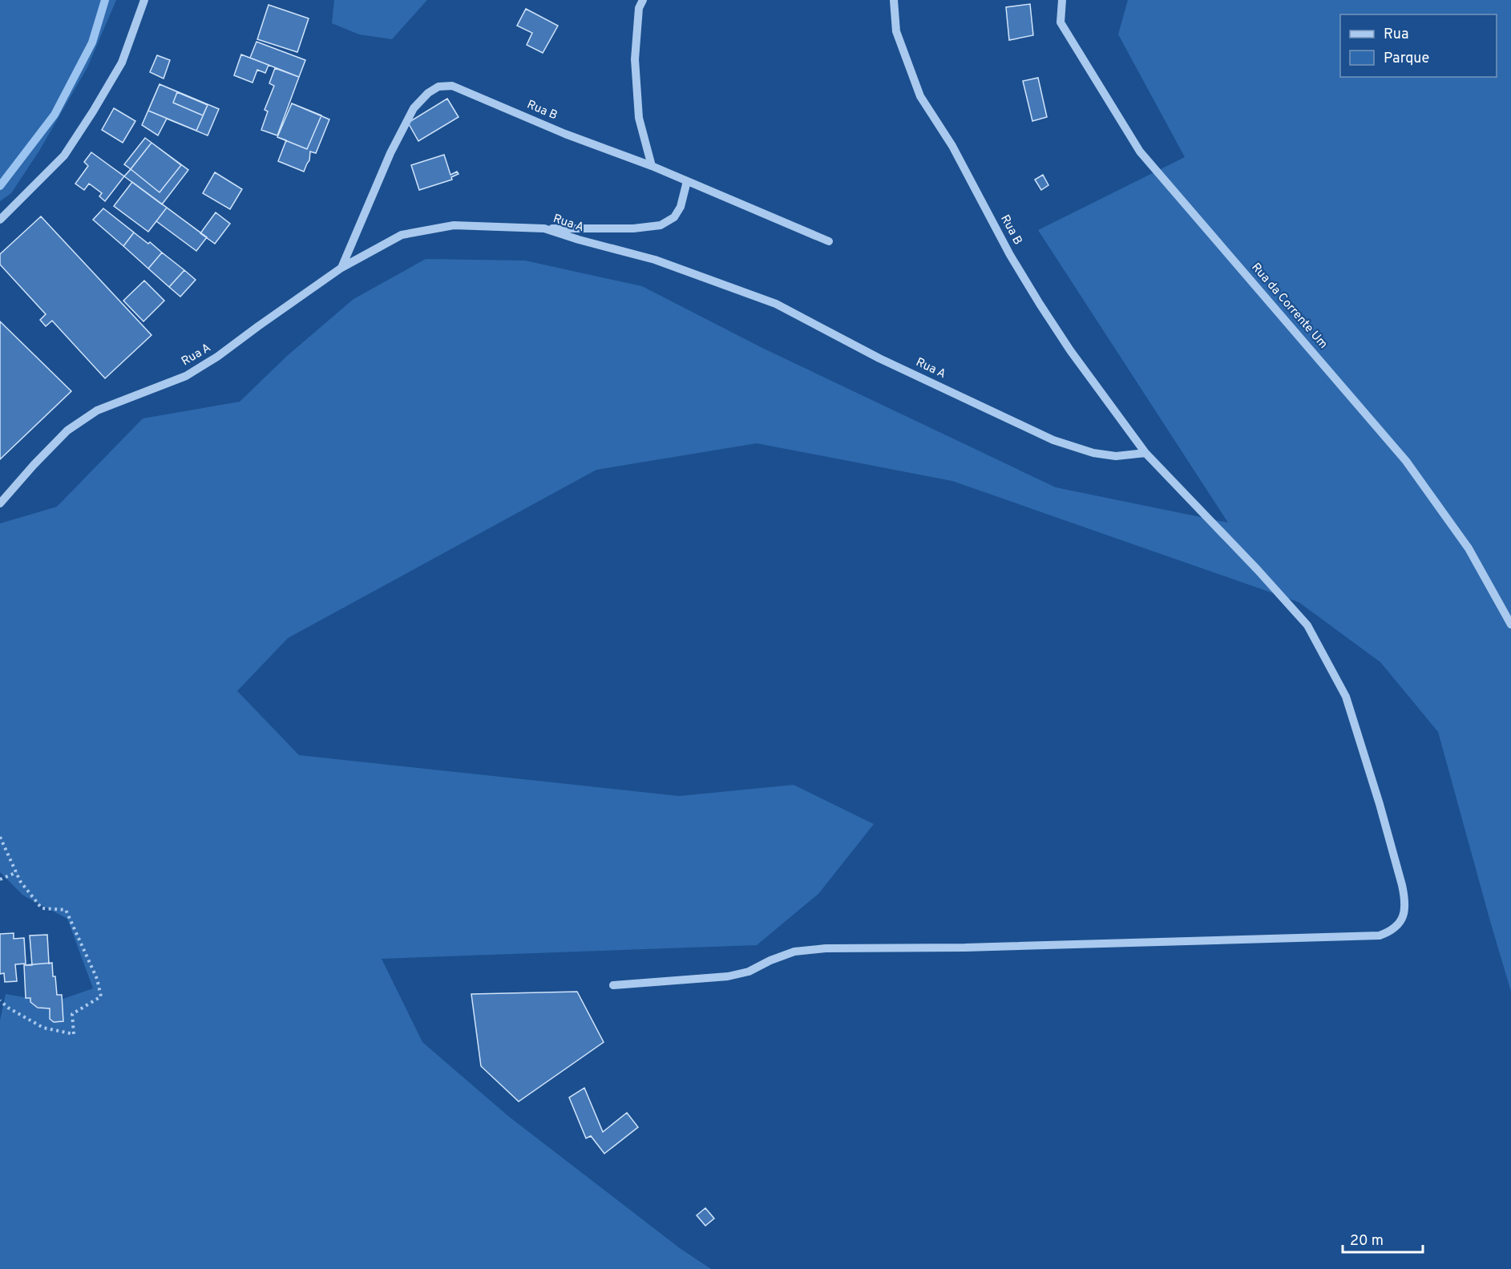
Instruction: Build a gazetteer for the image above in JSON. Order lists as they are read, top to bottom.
{
  "streets": {
    "street": ["Rua B", "Rua A", "Rua da Corrente Um"]
  },
  "crossings": [
    ["Rua B", "Rua A"]
  ],
  "legend": ["Rua", "Parque"],
  "scale_bar": "20 m"
}
